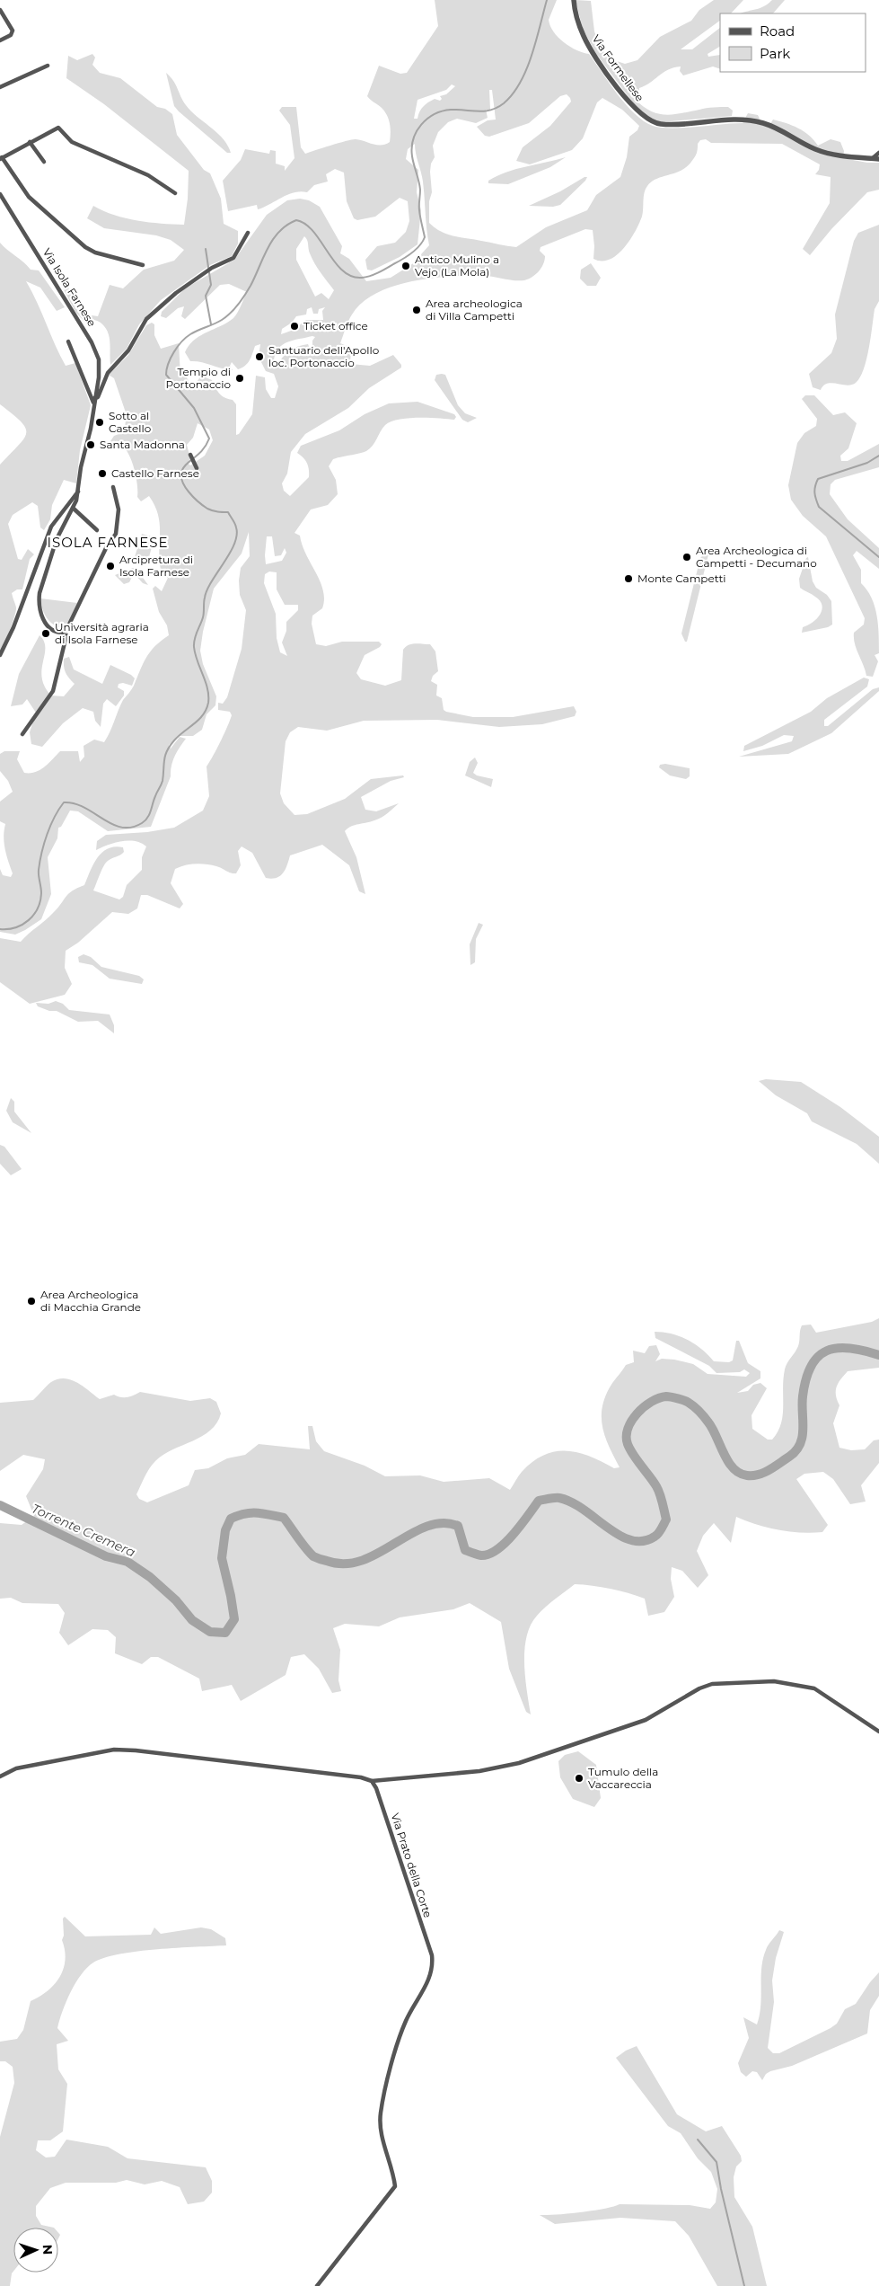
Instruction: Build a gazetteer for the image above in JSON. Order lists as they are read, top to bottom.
{
  "streets": {
    "street": ["Via Formellese", "Via Isola Farnese", "Via Prato della Corte"]
  },
  "districts": ["ISOLA FARNESE"],
  "water": ["Torrente Cremera"],
  "places": [
    "Antico Mulino a Vejo (La Mola)",
    "Area archeologica di Villa Campetti",
    "Ticket office",
    "Santuario dell'Apollo loc. Portonaccio",
    "Tempio di Portonaccio",
    "Sotto al Castello",
    "Santa Madonna",
    "Castello Farnese",
    "Area Archeologica di Campetti - Decumano",
    "Arcipretura di Isola Farnese",
    "Monte Campetti",
    "Università agraria di Isola Farnese",
    "Area Archeologica di Macchia Grande",
    "Tumulo della Vaccareccia"
  ],
  "legend": ["Road", "Park"],
  "north": "right"
}
